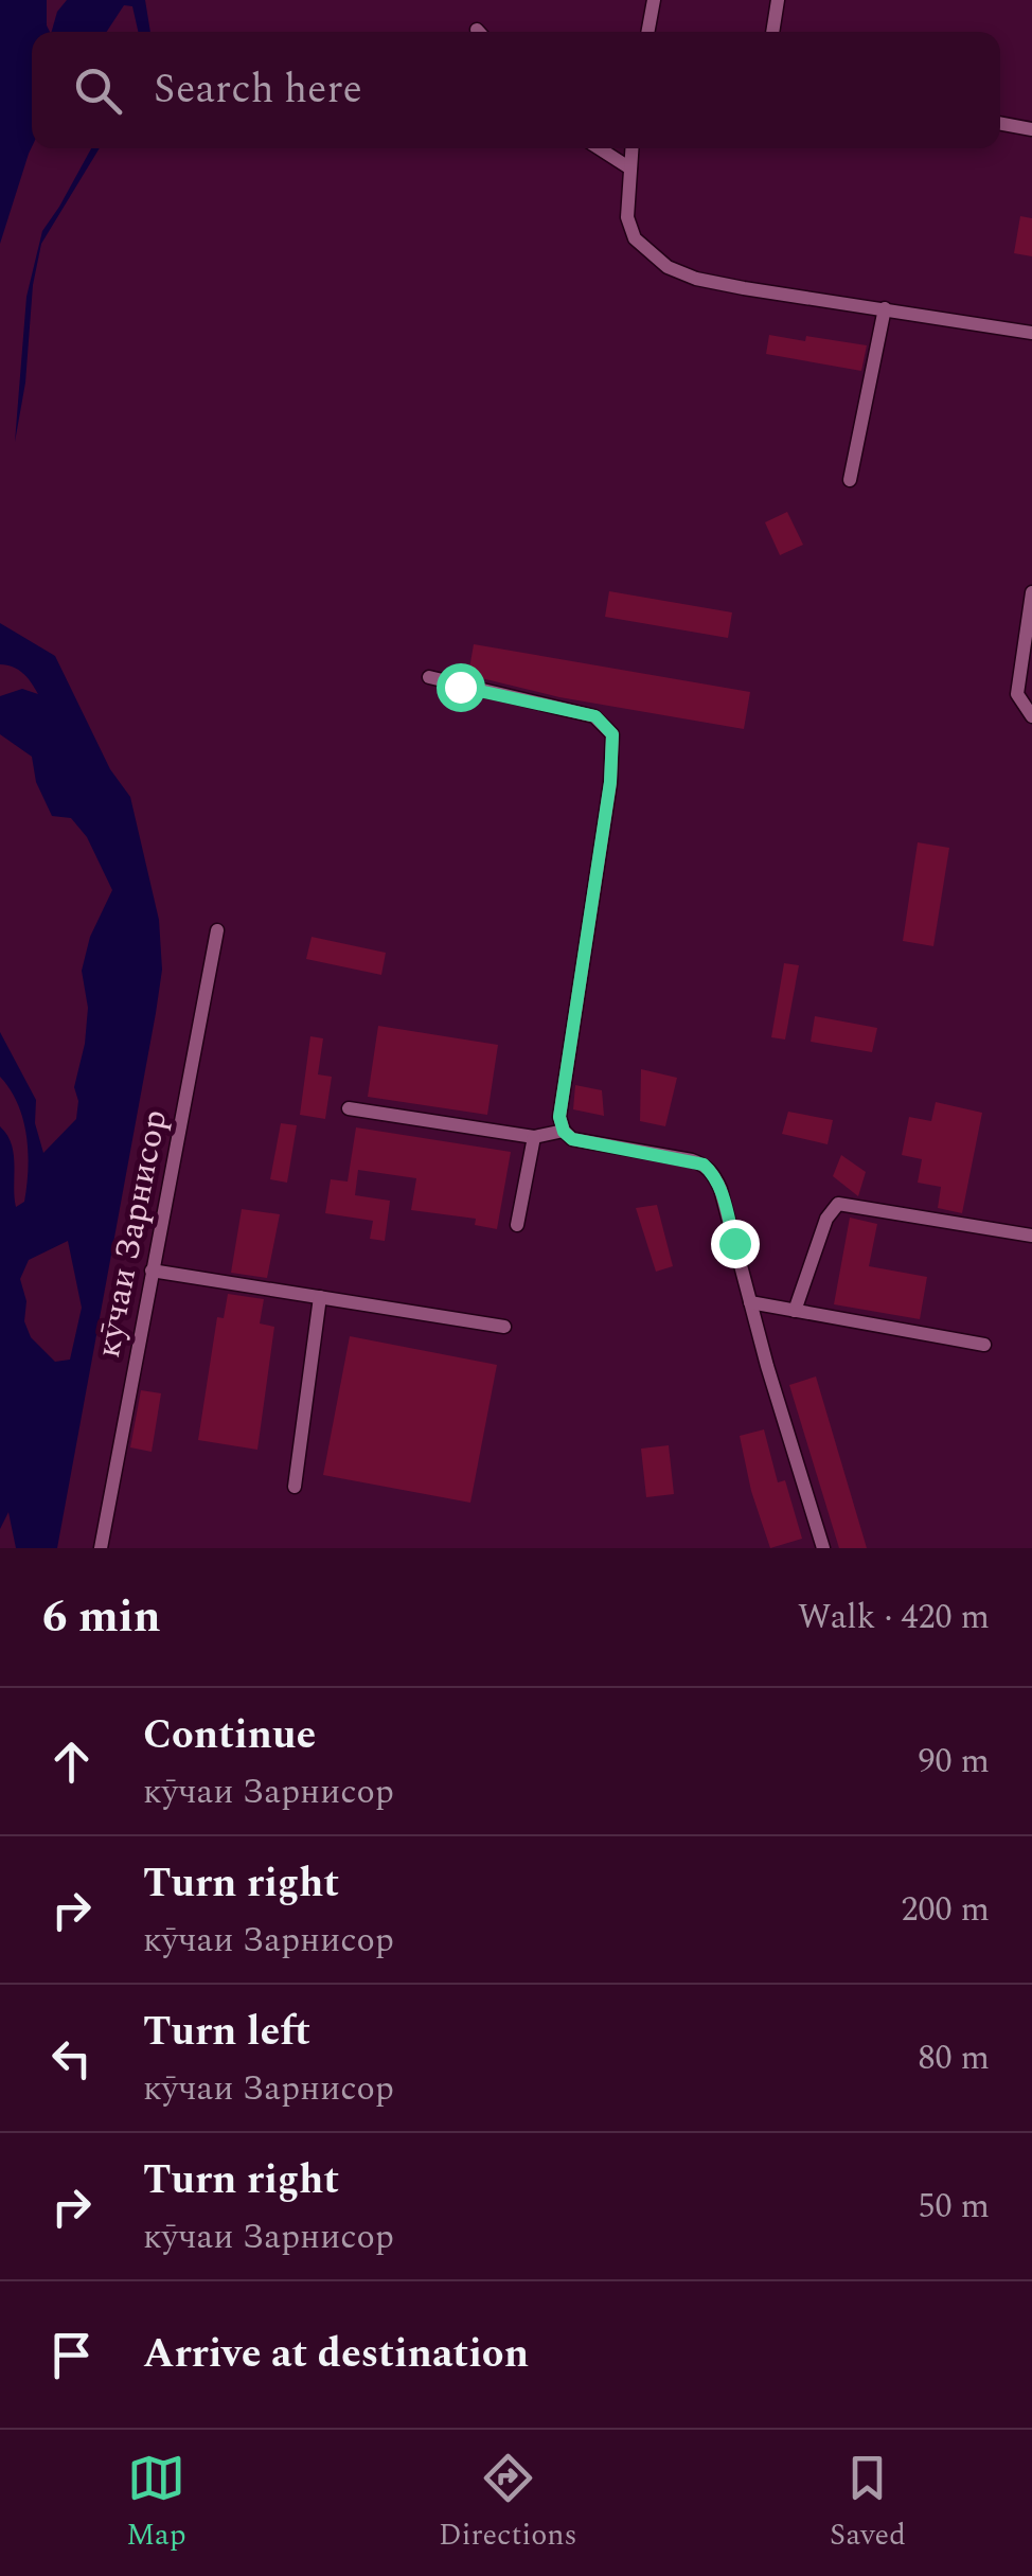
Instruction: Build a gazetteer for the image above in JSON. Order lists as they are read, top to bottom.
{
  "streets": {
    "lane": ["кӯчаи Зарнисор"]
  },
  "page": {
    "search": "Search here",
    "heading": ["6 min", "Walk · 420 m"],
    "list": [
      ["Continue", "кӯчаи Зарнисор", "90 m"],
      ["Turn right", "кӯчаи Зарнисор", "200 m"],
      ["Turn left", "кӯчаи Зарнисор", "80 m"],
      ["Turn right", "кӯчаи Зарнисор", "50 m"],
      "Arrive at destination"
    ],
    "nav": ["Map", "Directions", "Saved"]
  }
}
